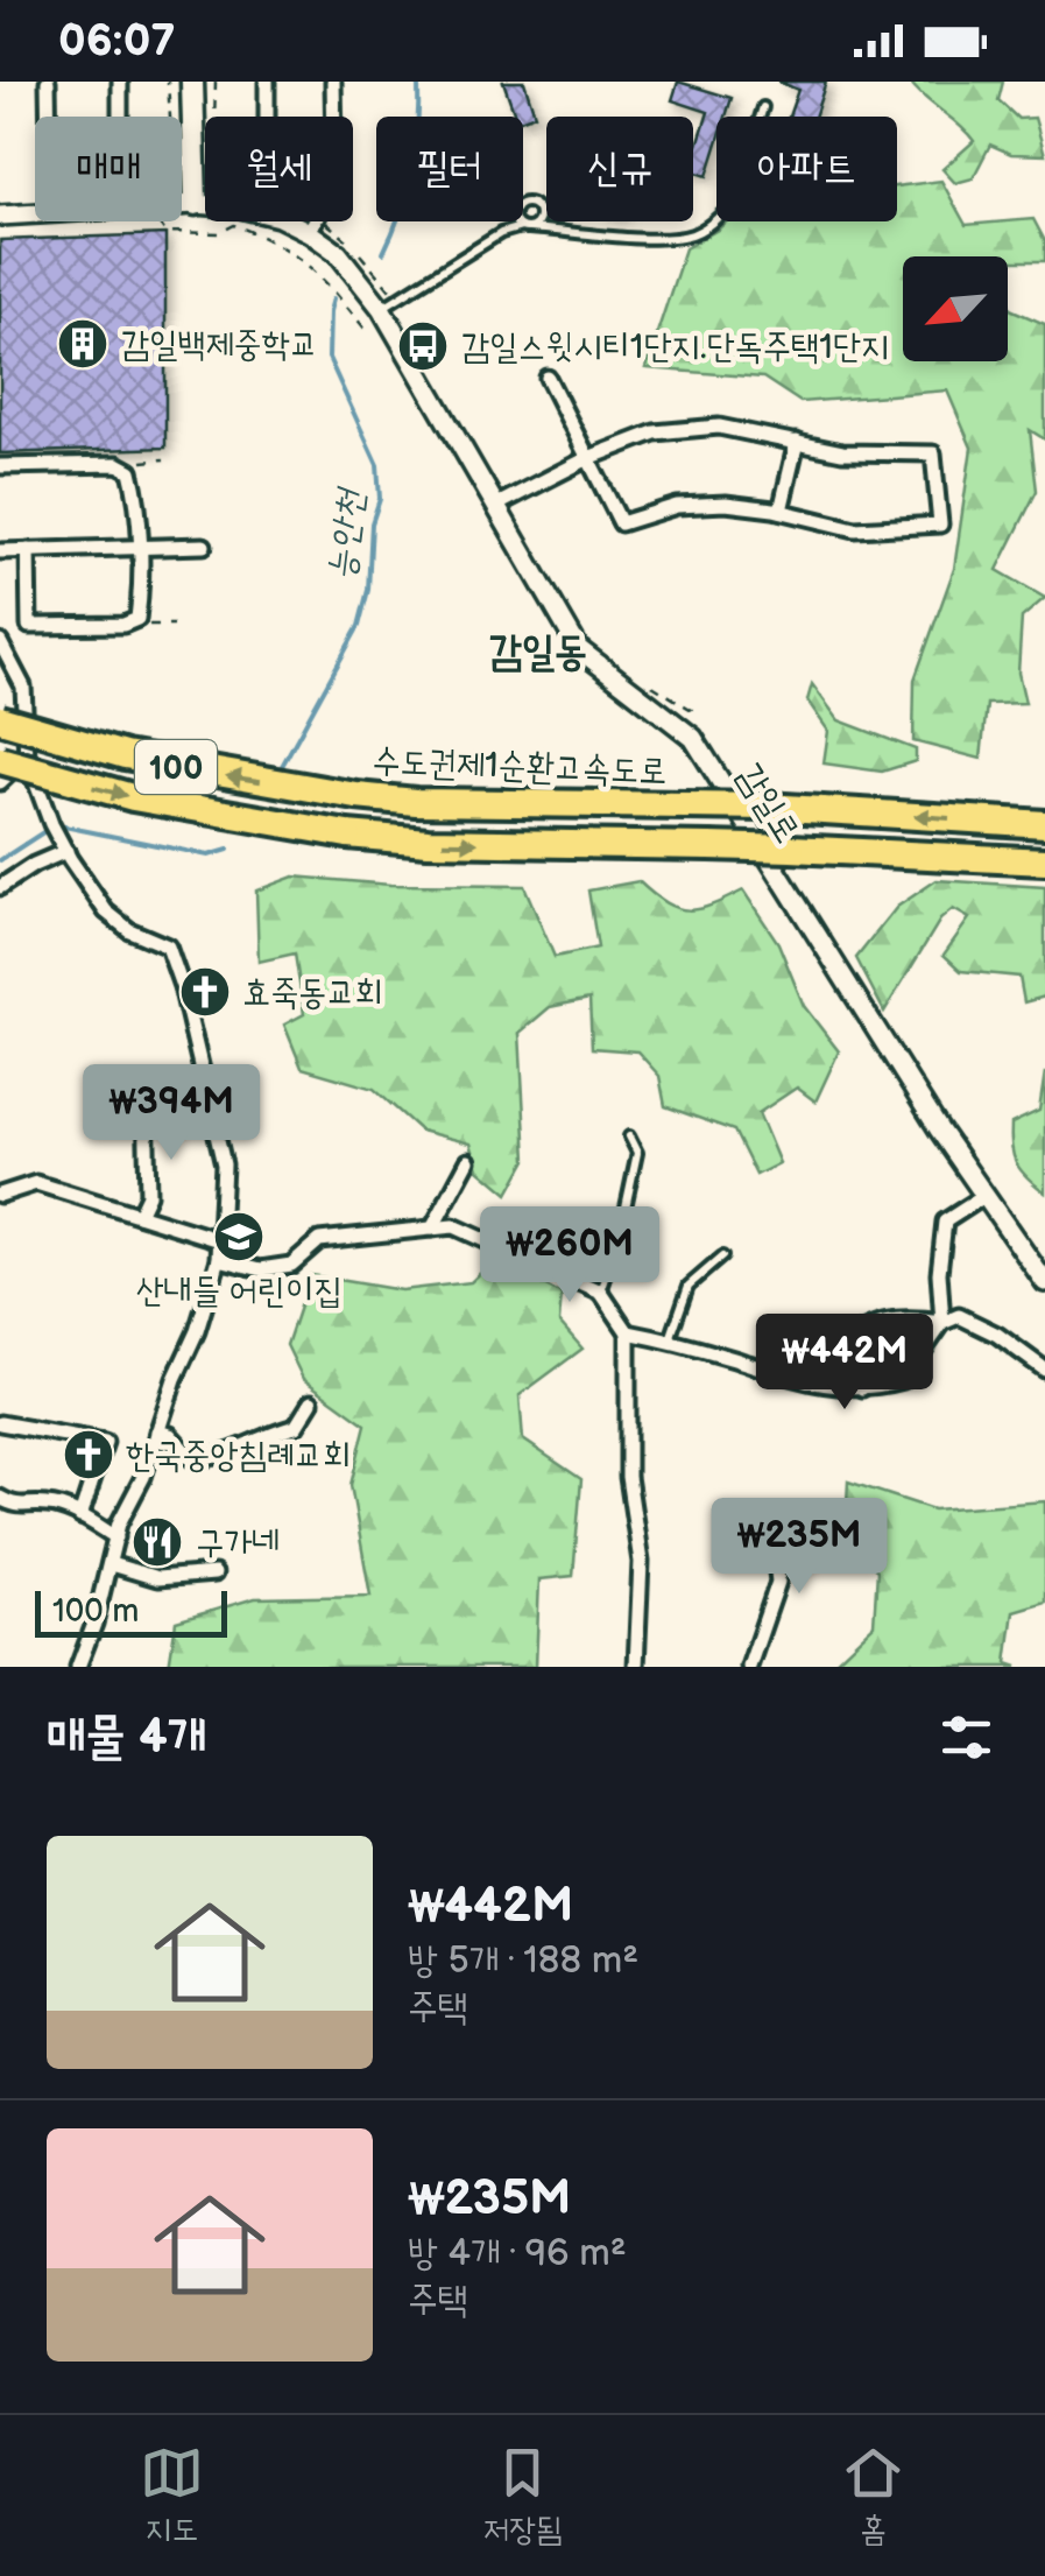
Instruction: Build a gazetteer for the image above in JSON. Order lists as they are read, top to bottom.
{
  "streets": {
    "highway": ["수도권제1순환고속도로", "100"],
    "street": ["감일로"]
  },
  "districts": ["감일동"],
  "water": ["능안천"],
  "places": {
    "building": ["감일백제중학교"],
    "bus stop": ["감일스윗시티1단지.단독주택1단지"],
    "church": ["효죽동교회", "한국중앙침례교회"],
    "school or university": ["산내들 어린이집"],
    "restaurant": ["구가네"]
  },
  "scale_bar": "100 m",
  "north": "bottom left",
  "page": {
    "status": "06:07",
    "chip": [
      "매매",
      "월세",
      "필터",
      "신규",
      "아파트"
    ],
    "price": [
      "₩394M",
      "₩260M",
      "₩442M",
      "₩235M"
    ],
    "scale": "100 m",
    "heading": "매물 4개",
    "list": [
      {
        "name": "₩442M",
        "note": "방 5개 · 188 m² · 주택"
      },
      {
        "name": "₩235M",
        "note": "방 4개 · 96 m² · 주택"
      }
    ],
    "tabs": ["지도", "저장됨", "홈"]
  }
}
